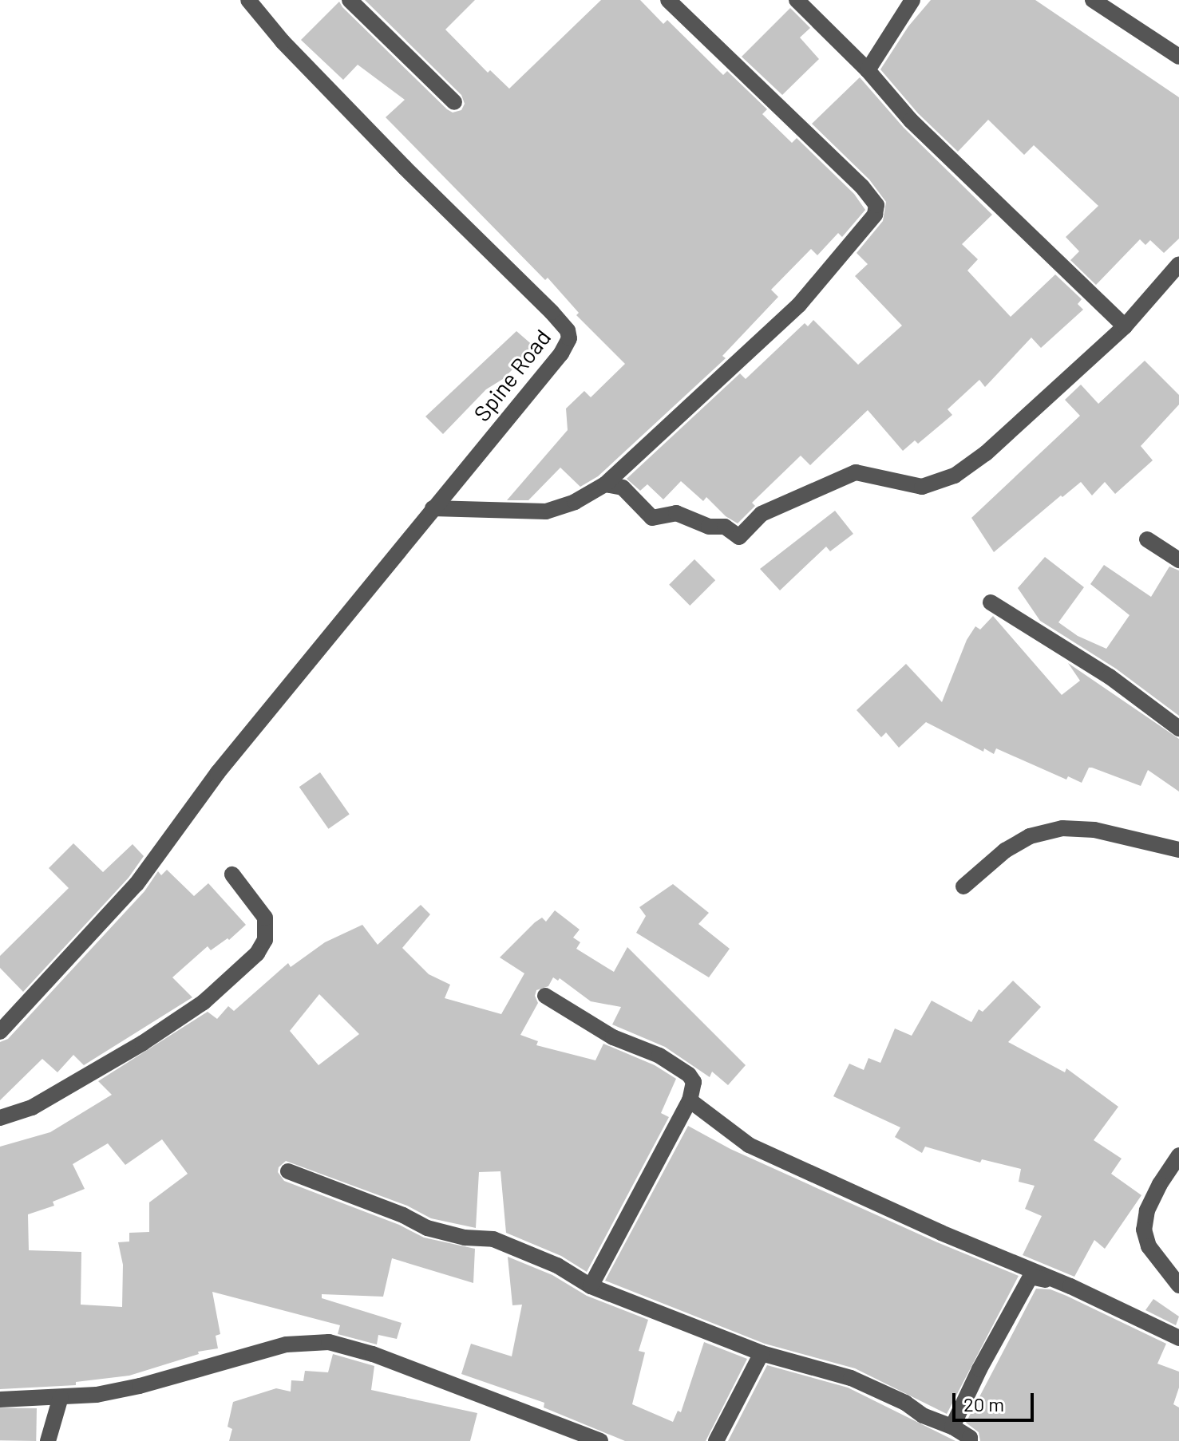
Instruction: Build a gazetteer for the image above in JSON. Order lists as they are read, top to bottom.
{
  "streets": {
    "street": ["Spine Road"]
  },
  "scale_bar": "20 m"
}
